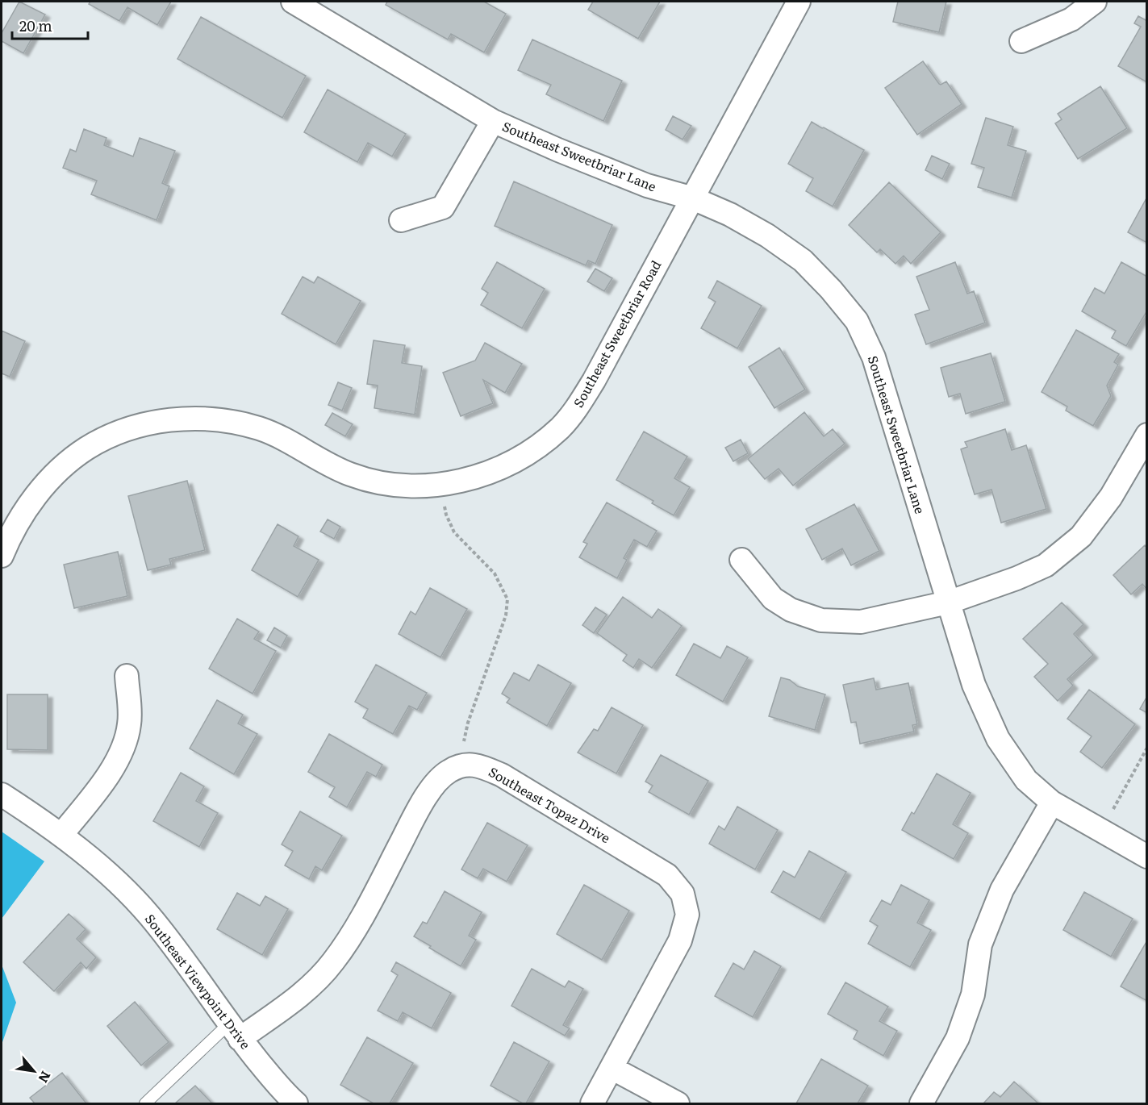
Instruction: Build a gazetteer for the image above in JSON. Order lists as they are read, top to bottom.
{
  "streets": {
    "street": [
      "Southeast Sweetbriar Lane",
      "Southeast Sweetbriar Road",
      "Southeast Topaz Drive",
      "Southeast Viewpoint Drive"
    ]
  },
  "crossings": [
    ["Southeast Sweetbriar Lane", "Southeast Sweetbriar Road"]
  ],
  "scale_bar": "20 m",
  "north": "bottom right"
}
